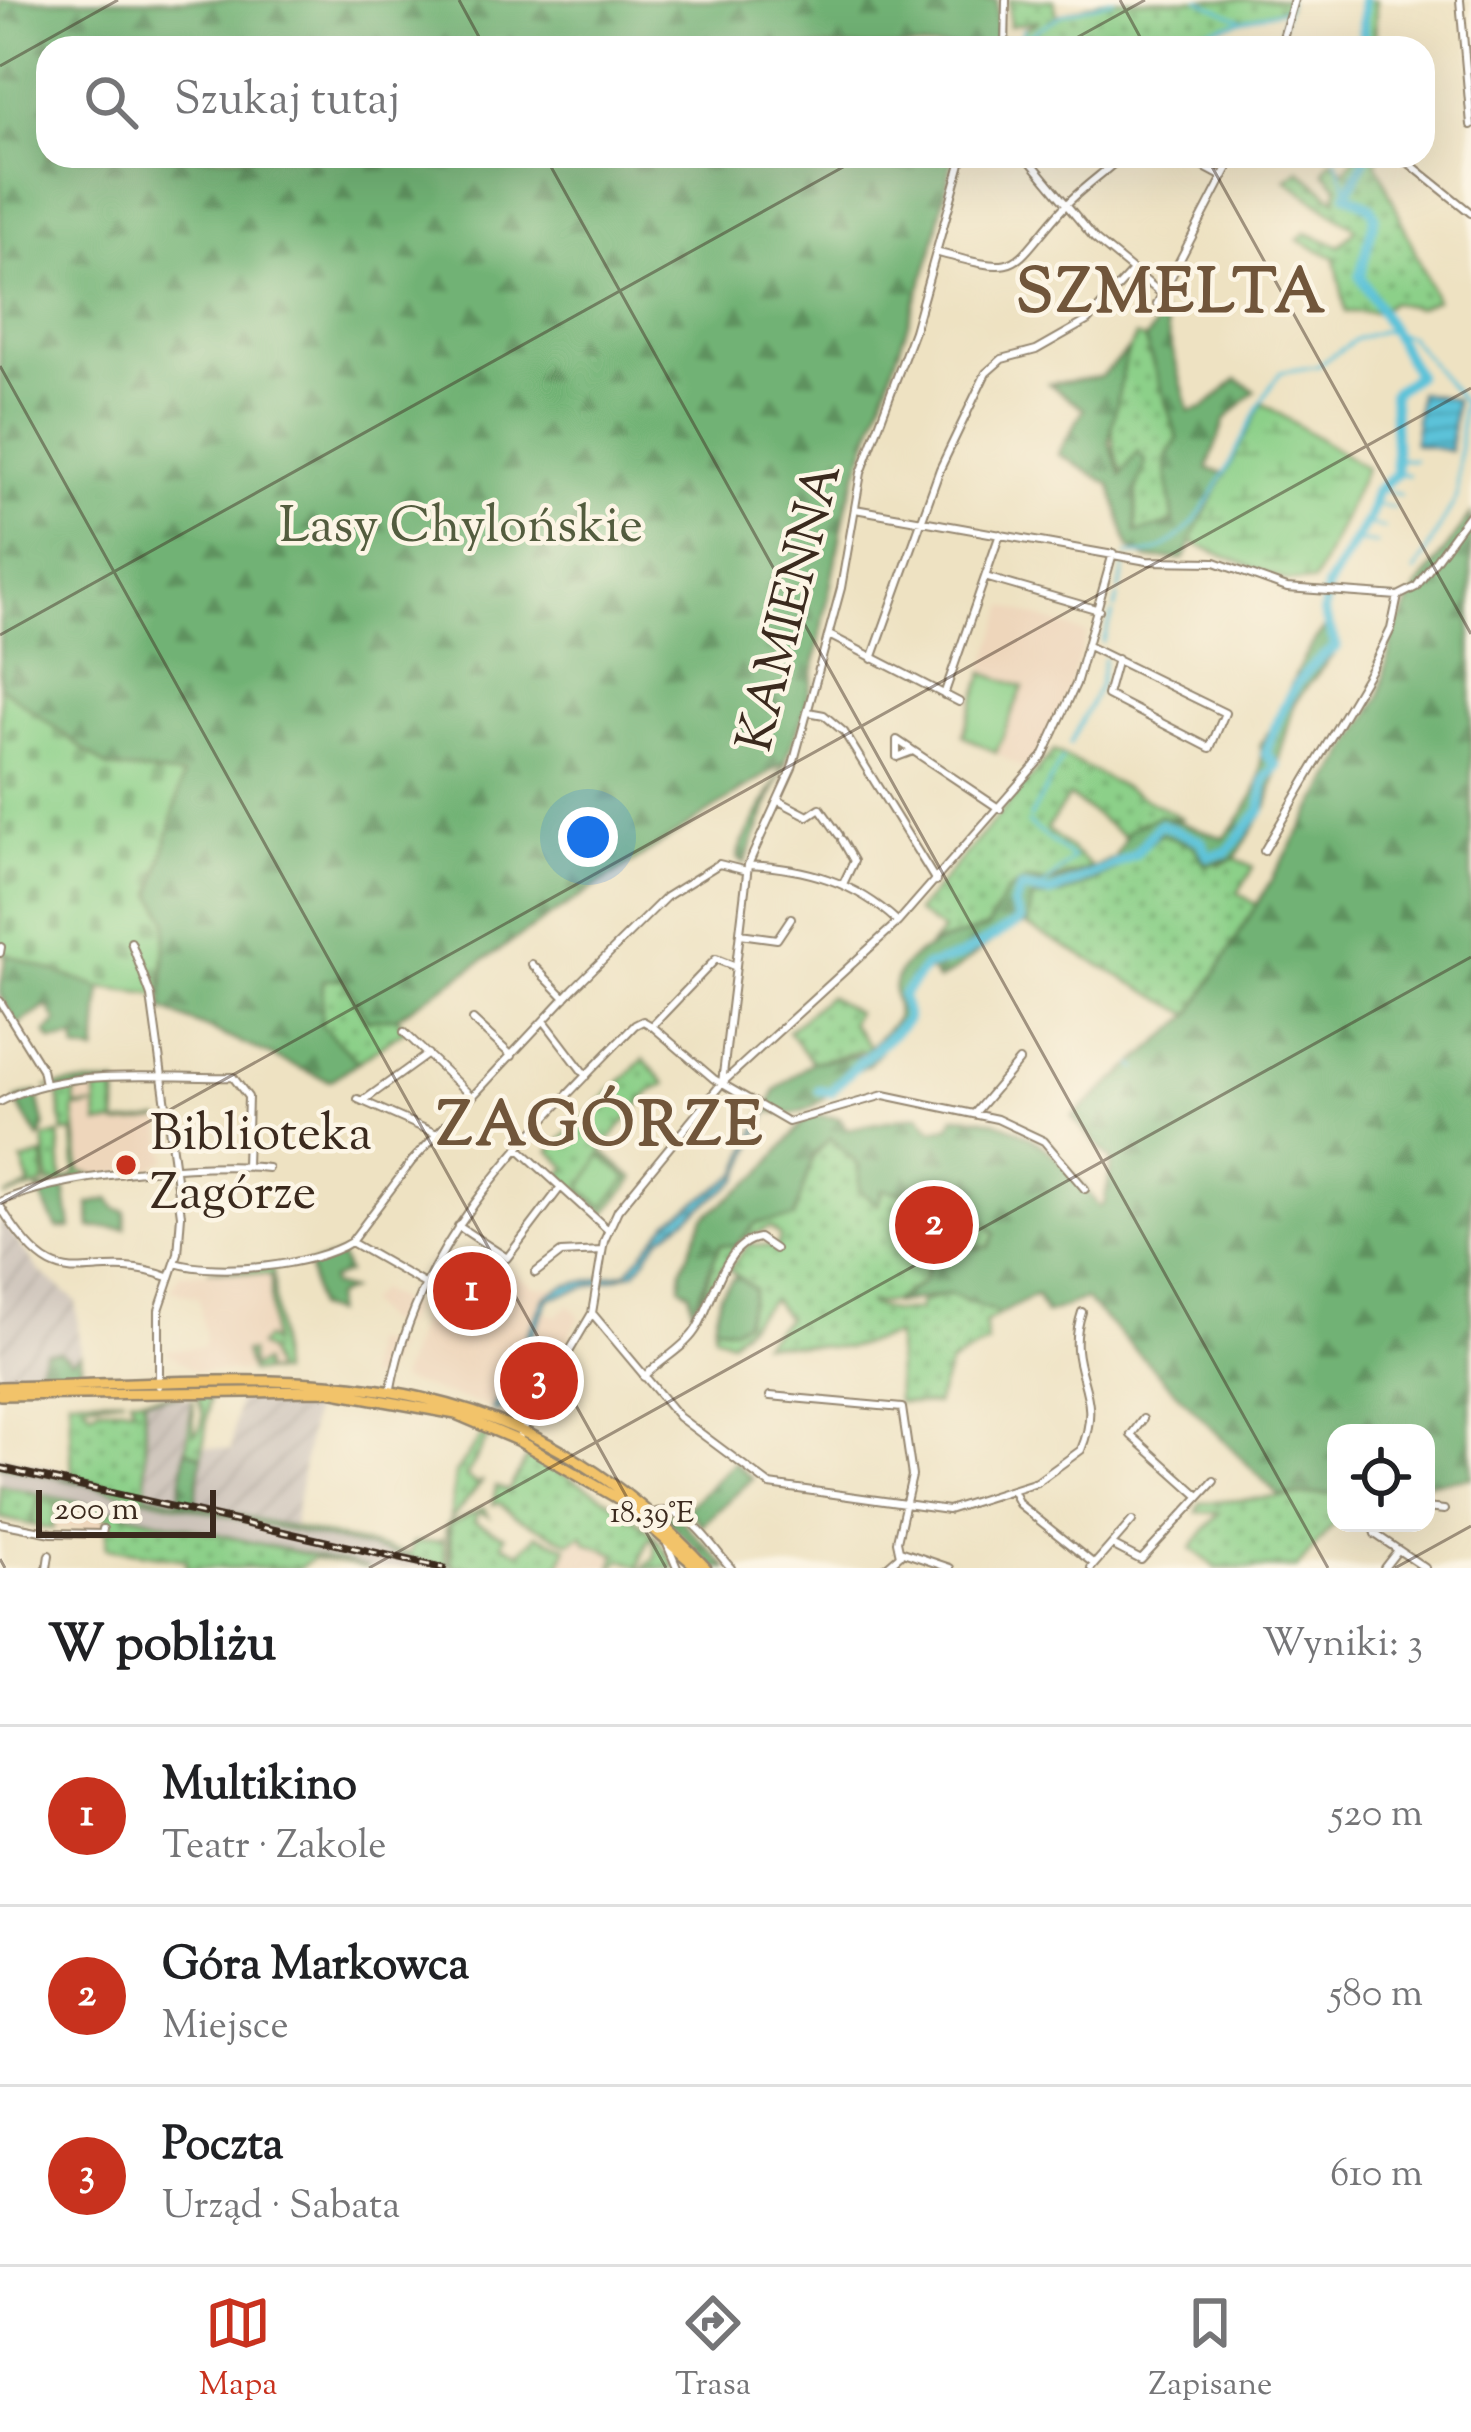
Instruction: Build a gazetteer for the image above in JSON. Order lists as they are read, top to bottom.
{
  "streets": {
    "street": ["KAMIENNA"]
  },
  "districts": ["SZMELTA", "ZAGÓRZE"],
  "parks": ["Lasy Chylońskie"],
  "places": ["Biblioteka Zagórze"],
  "scale_bar": "200 m",
  "page": {
    "search": "Szukaj tutaj",
    "pins": ["2", "1", "3"],
    "scale": "200 m",
    "heading": ["W pobliżu", "Wyniki: 3"],
    "list": [
      {
        "mark": "1",
        "name": "Multikino",
        "note": "Teatr · Zakole",
        "value": "520 m"
      },
      {
        "mark": "2",
        "name": "Góra Markowca",
        "note": "Miejsce",
        "value": "580 m"
      },
      {
        "mark": "3",
        "name": "Poczta",
        "note": "Urząd · Sabata",
        "value": "610 m"
      }
    ],
    "nav": ["Mapa", "Trasa", "Zapisane"]
  },
  "coordinates": ["18.39°E"]
}
